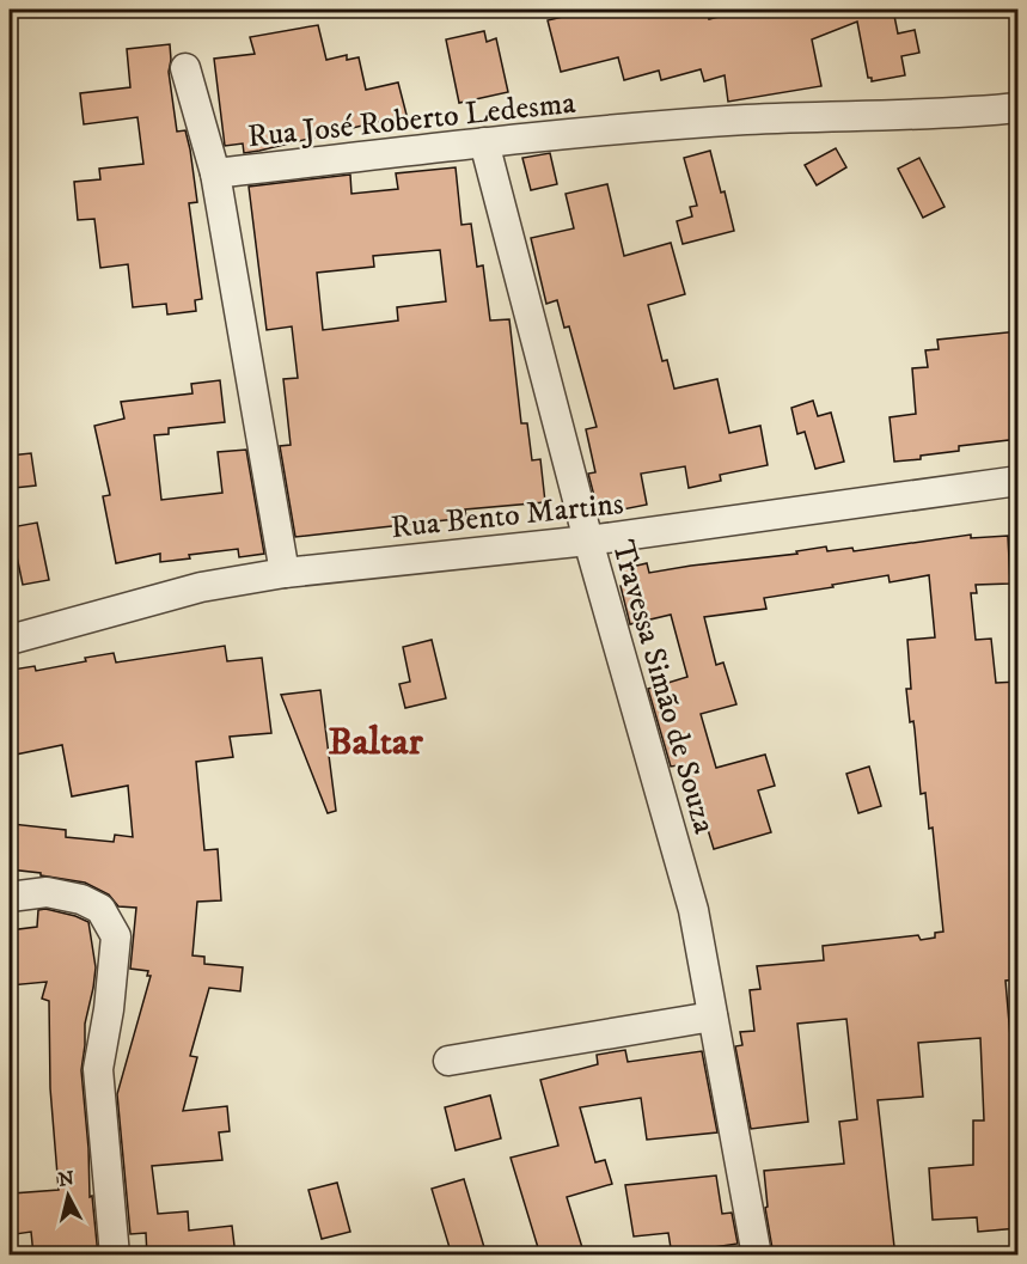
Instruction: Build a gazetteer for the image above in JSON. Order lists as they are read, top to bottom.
{
  "streets": {
    "street": ["Rua José Roberto Ledesma", "Rua Bento Martins", "Travessa Simão de Souza"]
  },
  "crossings": [
    ["Rua José Roberto Ledesma", "Rua Bento Martins"],
    ["Rua José Roberto Ledesma", "Travessa Simão de Souza"],
    ["Rua Bento Martins", "Travessa Simão de Souza"]
  ],
  "districts": ["Baltar"],
  "north": "top"
}
